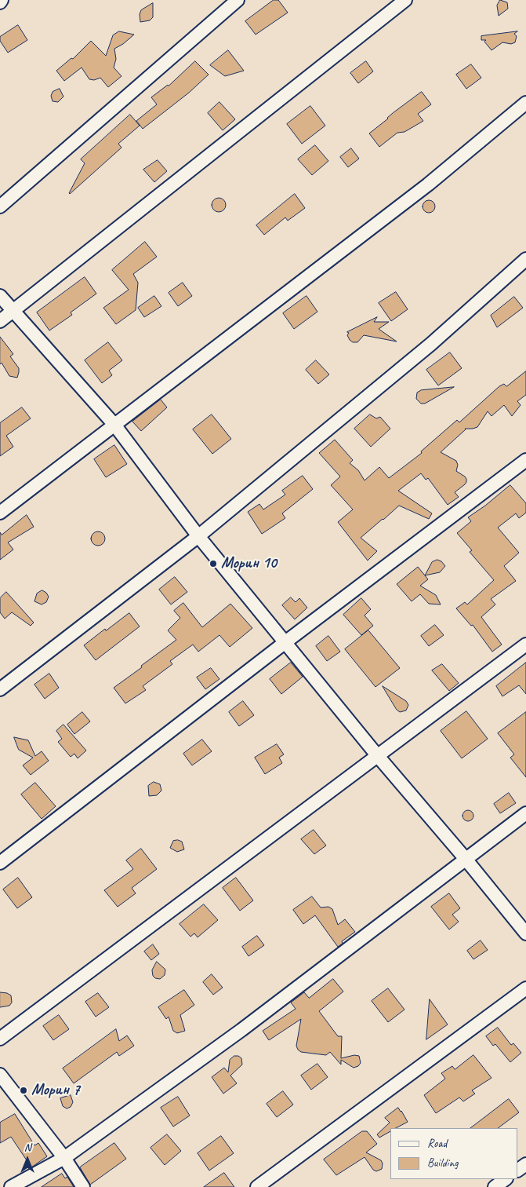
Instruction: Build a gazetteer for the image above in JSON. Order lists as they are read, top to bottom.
{
  "places": ["Морин 10", "Морин 7"],
  "legend": ["Road", "Building"],
  "north": "top"
}
